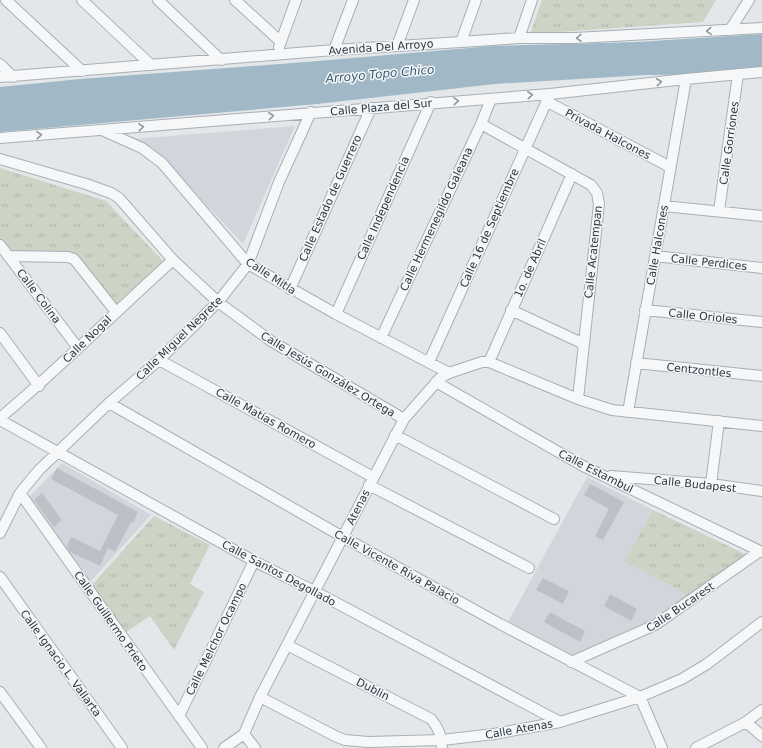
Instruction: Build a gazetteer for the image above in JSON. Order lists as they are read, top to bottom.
{
  "streets": {
    "street": [
      "Avenida Del Arroyo",
      "Calle Plaza del Sur",
      "Privada Halcones",
      "Calle Gorriones",
      "Calle Estado de Guerrero",
      "Calle Independencia",
      "Calle Hermenegildo Galeana",
      "Calle 16 de Septiembre",
      "Calle Halcones",
      "Calle Acatempan",
      "Calle Perdices",
      "1o. de Abril",
      "Calle Mitla",
      "Calle Colina",
      "Calle Orioles",
      "Calle Miguel Negrete",
      "Calle Nogal",
      "Centzontles",
      "Calle Jesús González Ortega",
      "Calle Matías Romero",
      "Calle Estambul",
      "Calle Budapest",
      "Atenas",
      "Calle Vicente Riva Palacio",
      "Calle Santos Degollado",
      "Calle Bucarest",
      "Calle Guillermo Prieto",
      "Calle Melchor Ocampo",
      "Calle Ignacio L. Vallarta",
      "Dublin",
      "Calle Atenas"
    ]
  },
  "crossings": [
    ["Calle Plaza del Sur", "Privada Halcones"],
    ["Calle Plaza del Sur", "Calle Gorriones"],
    ["Calle Plaza del Sur", "Calle Estado de Guerrero"],
    ["Calle Plaza del Sur", "Calle Independencia"],
    ["Calle Plaza del Sur", "Calle Hermenegildo Galeana"],
    ["Calle Plaza del Sur", "Calle 16 de Septiembre"],
    ["Calle Plaza del Sur", "Calle Halcones"],
    ["Calle Plaza del Sur", "Calle Mitla"],
    ["Calle Plaza del Sur", "Calle Miguel Negrete"],
    ["Privada Halcones", "Calle 16 de Septiembre"],
    ["Privada Halcones", "Calle Halcones"],
    ["Calle Estado de Guerrero", "Calle Mitla"],
    ["Calle Independencia", "Calle Mitla"],
    ["Calle Hermenegildo Galeana", "Calle Acatempan"],
    ["Calle Hermenegildo Galeana", "Calle Mitla"],
    ["Calle 16 de Septiembre", "Calle Acatempan"],
    ["Calle 16 de Septiembre", "Calle Mitla"],
    ["Calle Halcones", "Calle Perdices"],
    ["Calle Halcones", "Calle Orioles"],
    ["Calle Halcones", "Centzontles"],
    ["Calle Acatempan", "1o. de Abril"],
    ["1o. de Abril", "Atenas"],
    ["Calle Mitla", "Calle Miguel Negrete"],
    ["Calle Mitla", "Atenas"],
    ["Calle Colina", "Calle Nogal"],
    ["Calle Miguel Negrete", "Calle Jesús González Ortega"],
    ["Calle Miguel Negrete", "Calle Matías Romero"],
    ["Calle Miguel Negrete", "Calle Vicente Riva Palacio"],
    ["Calle Miguel Negrete", "Calle Santos Degollado"],
    ["Calle Miguel Negrete", "Calle Guillermo Prieto"],
    ["Calle Nogal", "Calle Jesús González Ortega"],
    ["Calle Nogal", "Calle Santos Degollado"],
    ["Calle Jesús González Ortega", "Atenas"],
    ["Calle Matías Romero", "Atenas"],
    ["Calle Estambul", "Calle Budapest"],
    ["Calle Estambul", "Atenas"],
    ["Calle Estambul", "Calle Bucarest"],
    ["Atenas", "Calle Vicente Riva Palacio"],
    ["Atenas", "Calle Santos Degollado"],
    ["Atenas", "Dublin"],
    ["Atenas", "Calle Atenas"],
    ["Calle Vicente Riva Palacio", "Calle Bucarest"],
    ["Calle Vicente Riva Palacio", "Calle Atenas"],
    ["Calle Santos Degollado", "Calle Melchor Ocampo"],
    ["Calle Santos Degollado", "Calle Atenas"],
    ["Calle Guillermo Prieto", "Calle Melchor Ocampo"],
    ["Dublin", "Calle Atenas"]
  ],
  "one_way": ["Calle Plaza del Sur"],
  "water": ["Arroyo Topo Chico"]
}
